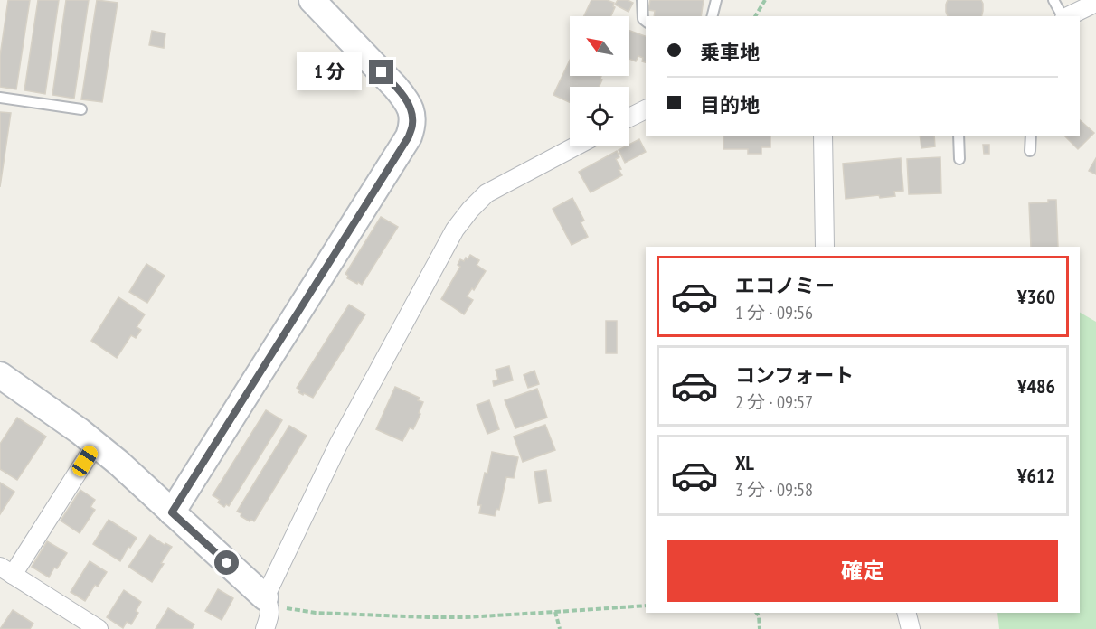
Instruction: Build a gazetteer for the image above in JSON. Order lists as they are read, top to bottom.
{
  "north": "top left",
  "page": {
    "banner": ["乗車地", "目的地"],
    "bubble": "1 分",
    "list": [
      {
        "name": "エコノミー",
        "note": "1 分 · 09:56",
        "value": "¥360"
      },
      {
        "name": "コンフォート",
        "note": "2 分 · 09:57",
        "value": "¥486"
      },
      {
        "name": "XL",
        "note": "3 分 · 09:58",
        "value": "¥612"
      }
    ],
    "buttons": "確定"
  }
}
